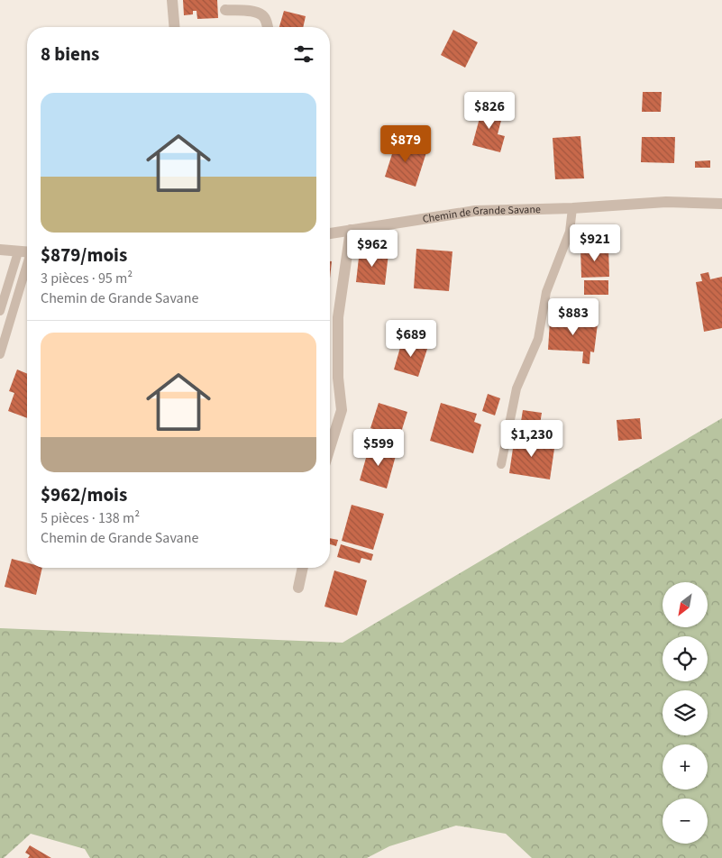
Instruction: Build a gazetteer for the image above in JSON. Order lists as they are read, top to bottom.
{
  "streets": {
    "street": ["Chemin de Grande Savane"]
  },
  "north": "bottom left",
  "page": {
    "heading": "8 biens",
    "list": [
      {
        "name": "$879/mois",
        "note": "3 pièces · 95 m² · Chemin de Grande Savane"
      },
      {
        "name": "$962/mois",
        "note": "5 pièces · 138 m² · Chemin de Grande Savane"
      }
    ],
    "price": [
      "$826",
      "$879",
      "$921",
      "$962",
      "$883",
      "$689",
      "$1,230",
      "$599"
    ],
    "map_buttons": ["+", "−"]
  }
}
